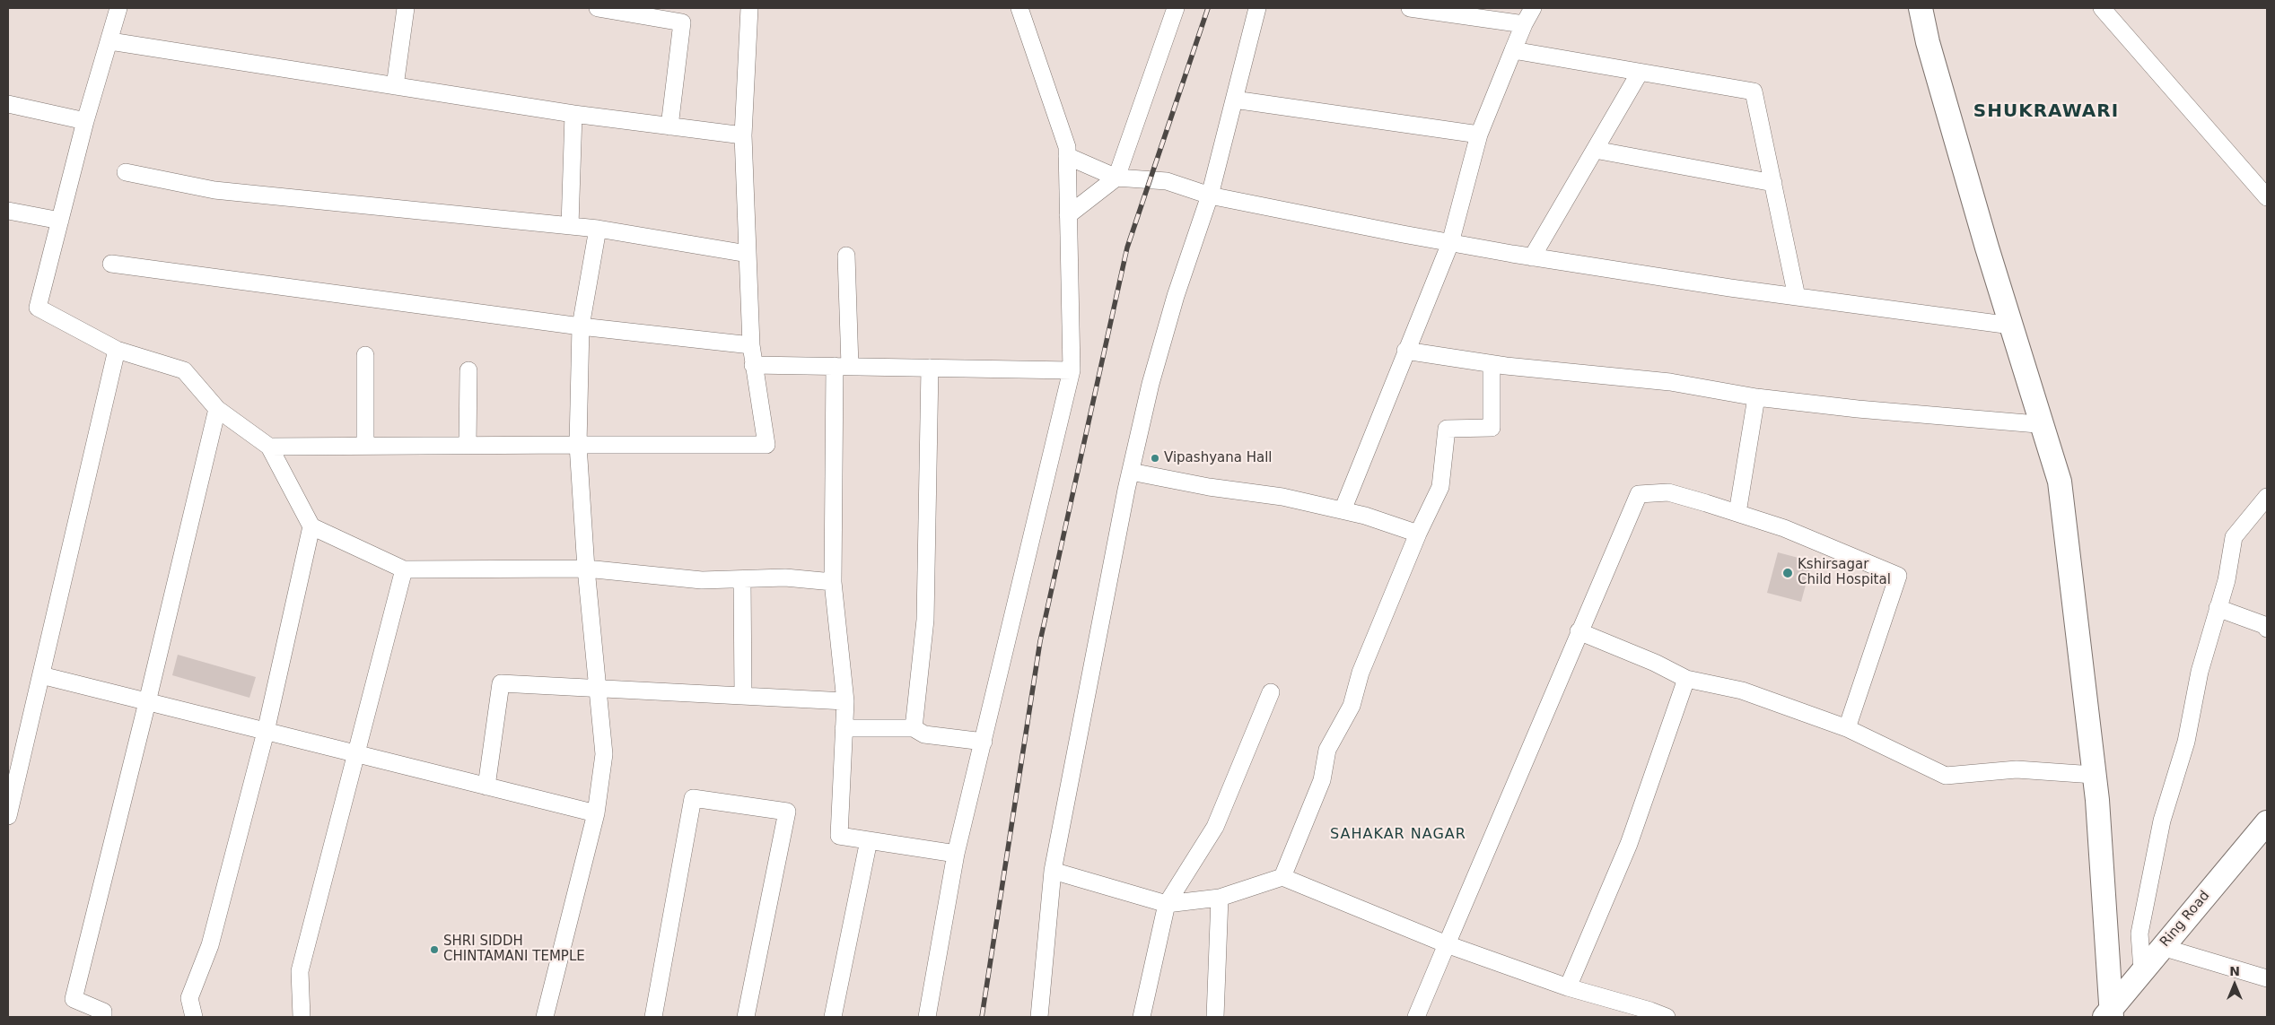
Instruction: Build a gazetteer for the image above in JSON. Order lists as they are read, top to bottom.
{
  "streets": {
    "street": ["Ring Road"]
  },
  "districts": ["SHUKRAWARI", "SAHAKAR NAGAR"],
  "places": ["Vipashyana Hall", "Kshirsagar Child Hospital", "SHRI SIDDH CHINTAMANI TEMPLE"],
  "north": "top"
}
